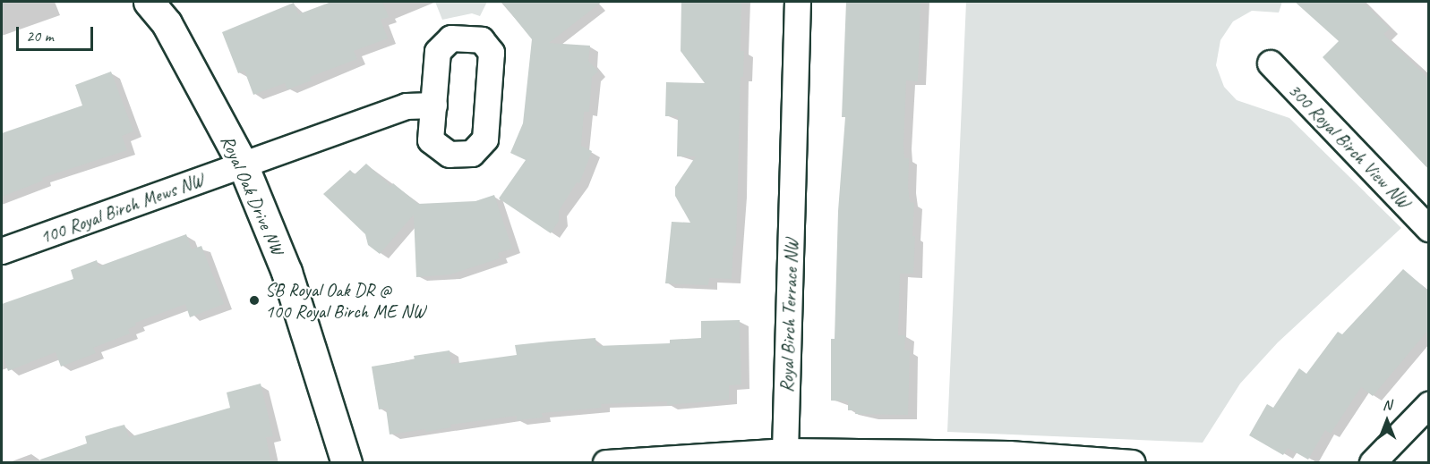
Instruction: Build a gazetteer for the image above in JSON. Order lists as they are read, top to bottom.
{
  "streets": {
    "street": [
      "300 Royal Birch View NW",
      "Royal Oak Drive NW",
      "100 Royal Birch Mews NW",
      "Royal Birch Terrace NW"
    ]
  },
  "crossings": [
    ["Royal Oak Drive NW", "100 Royal Birch Mews NW"]
  ],
  "places": ["SB Royal Oak DR @ 100 Royal Birch ME NW"],
  "scale_bar": "20 m",
  "north": "top"
}
